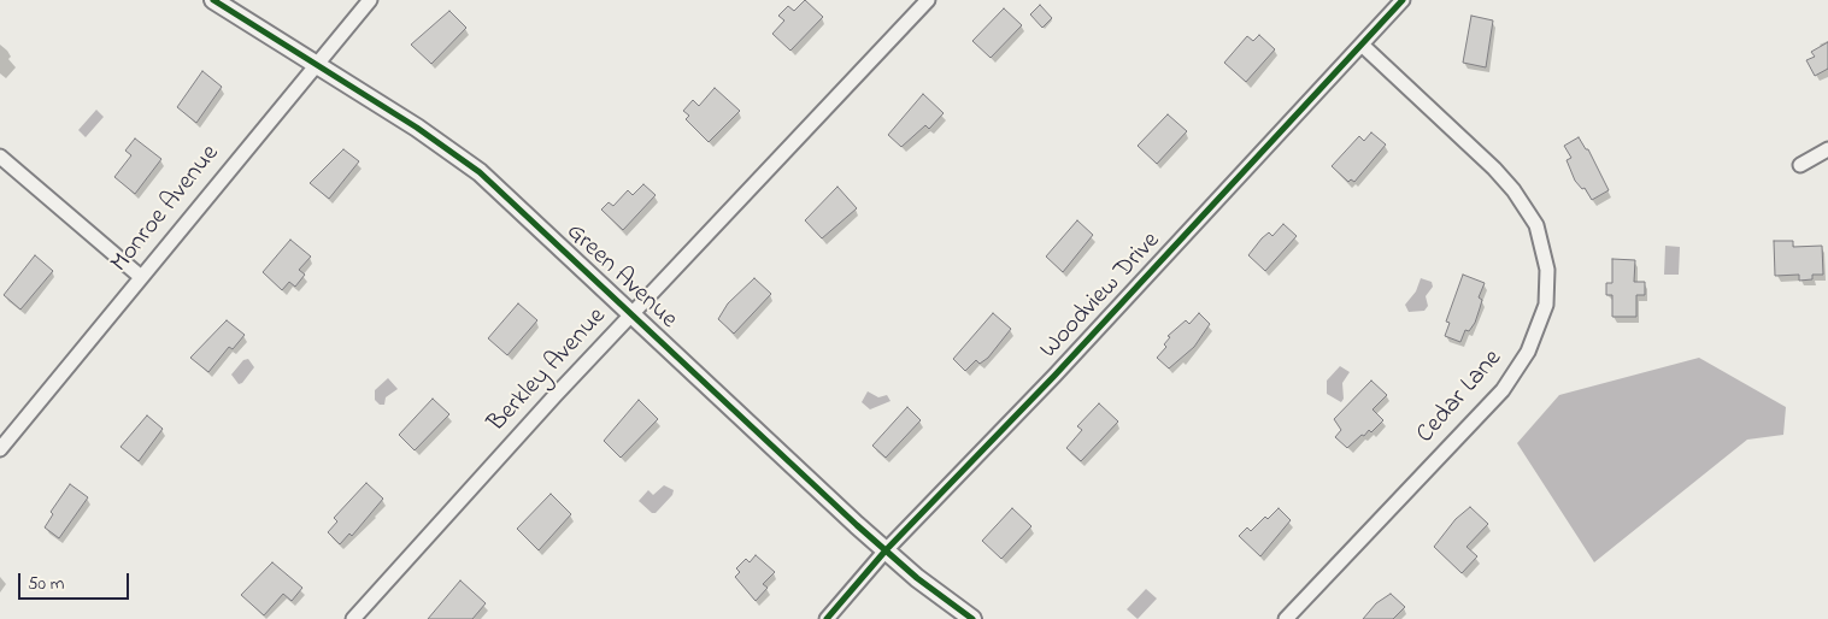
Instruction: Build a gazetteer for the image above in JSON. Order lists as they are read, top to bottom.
{
  "streets": {
    "street": [
      "Monroe Avenue",
      "Green Avenue",
      "Woodview Drive",
      "Berkley Avenue",
      "Cedar Lane"
    ]
  },
  "crossings": [
    ["Monroe Avenue", "Green Avenue"],
    ["Green Avenue", "Woodview Drive"],
    ["Green Avenue", "Berkley Avenue"],
    ["Woodview Drive", "Cedar Lane"]
  ],
  "scale_bar": "50 m"
}
